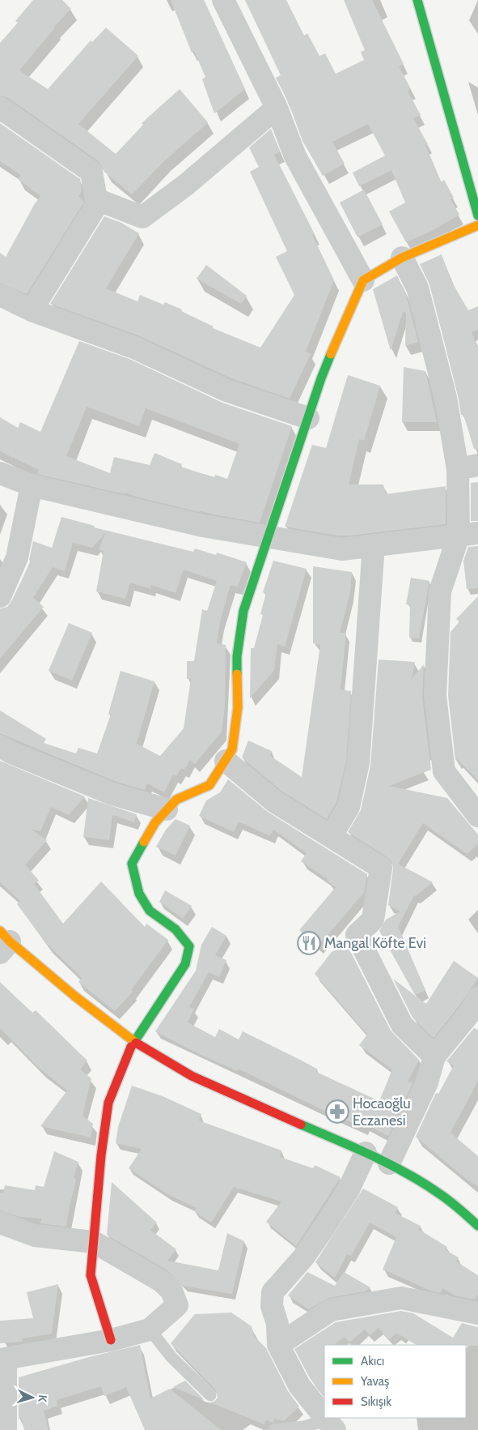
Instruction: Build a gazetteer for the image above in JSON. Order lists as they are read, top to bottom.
{
  "places": {
    "restaurant": ["Mangal Köfte Evi"],
    "pharmacy": ["Hocaoğlu Eczanesi"]
  },
  "legend": ["Akıcı", "Yavaş", "Sıkışık"],
  "north": "right"
}
